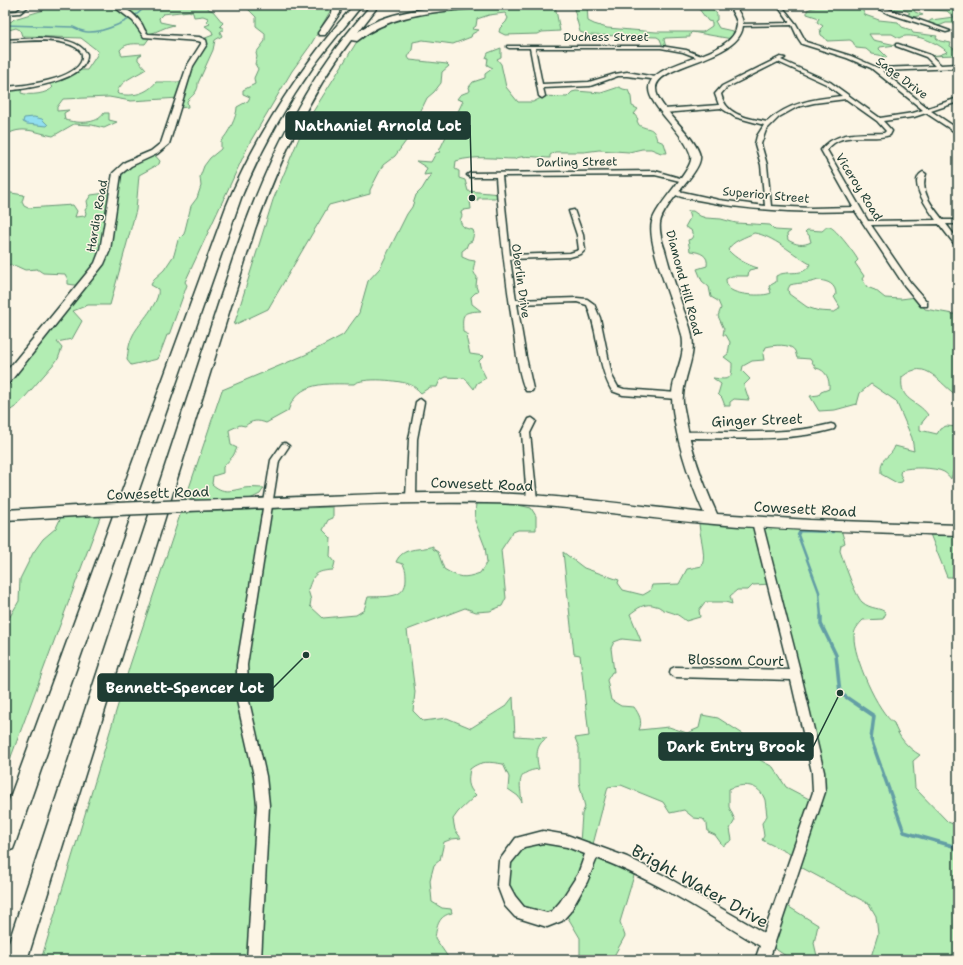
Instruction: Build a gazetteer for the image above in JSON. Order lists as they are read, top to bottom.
{
  "streets": {
    "street": [
      "Duchess Street",
      "Sage Drive",
      "Darling Street",
      "Viceroy Road",
      "Superior Street",
      "Hardig Road",
      "Oberlin Drive",
      "Diamond Hill Road",
      "Ginger Street",
      "Cowesett Road",
      "Blossom Court",
      "Bright Water Drive"
    ]
  },
  "crossings": [
    ["Darling Street", "Oberlin Drive"],
    ["Darling Street", "Diamond Hill Road"],
    ["Viceroy Road", "Superior Street"],
    ["Superior Street", "Diamond Hill Road"],
    ["Diamond Hill Road", "Ginger Street"],
    ["Diamond Hill Road", "Cowesett Road"]
  ],
  "places": ["Nathaniel Arnold Lot", "Bennett-Spencer Lot", "Dark Entry Brook"]
}
